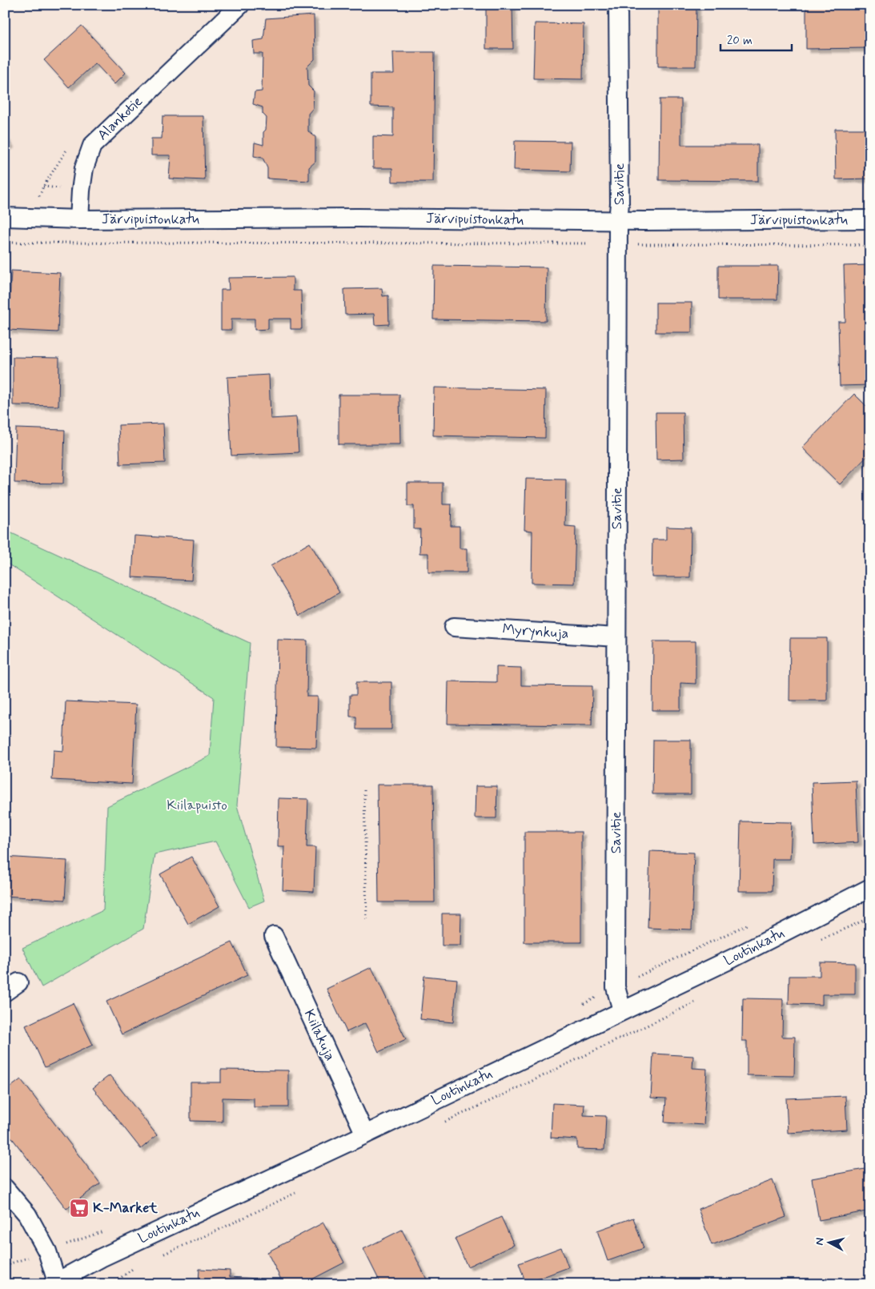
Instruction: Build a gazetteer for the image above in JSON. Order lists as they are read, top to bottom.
{
  "streets": {
    "street": [
      "Alankotie",
      "Savitie",
      "Järvipuistonkatu",
      "Myrynkuja",
      "Loutinkatu",
      "Kiilakuja"
    ]
  },
  "crossings": [
    ["Alankotie", "Järvipuistonkatu"],
    ["Savitie", "Järvipuistonkatu"],
    ["Savitie", "Myrynkuja"],
    ["Savitie", "Loutinkatu"],
    ["Loutinkatu", "Kiilakuja"]
  ],
  "parks": ["Kiilapuisto"],
  "places": {
    "supermarket": ["K-Market"]
  },
  "scale_bar": "20 m",
  "north": "left"
}
